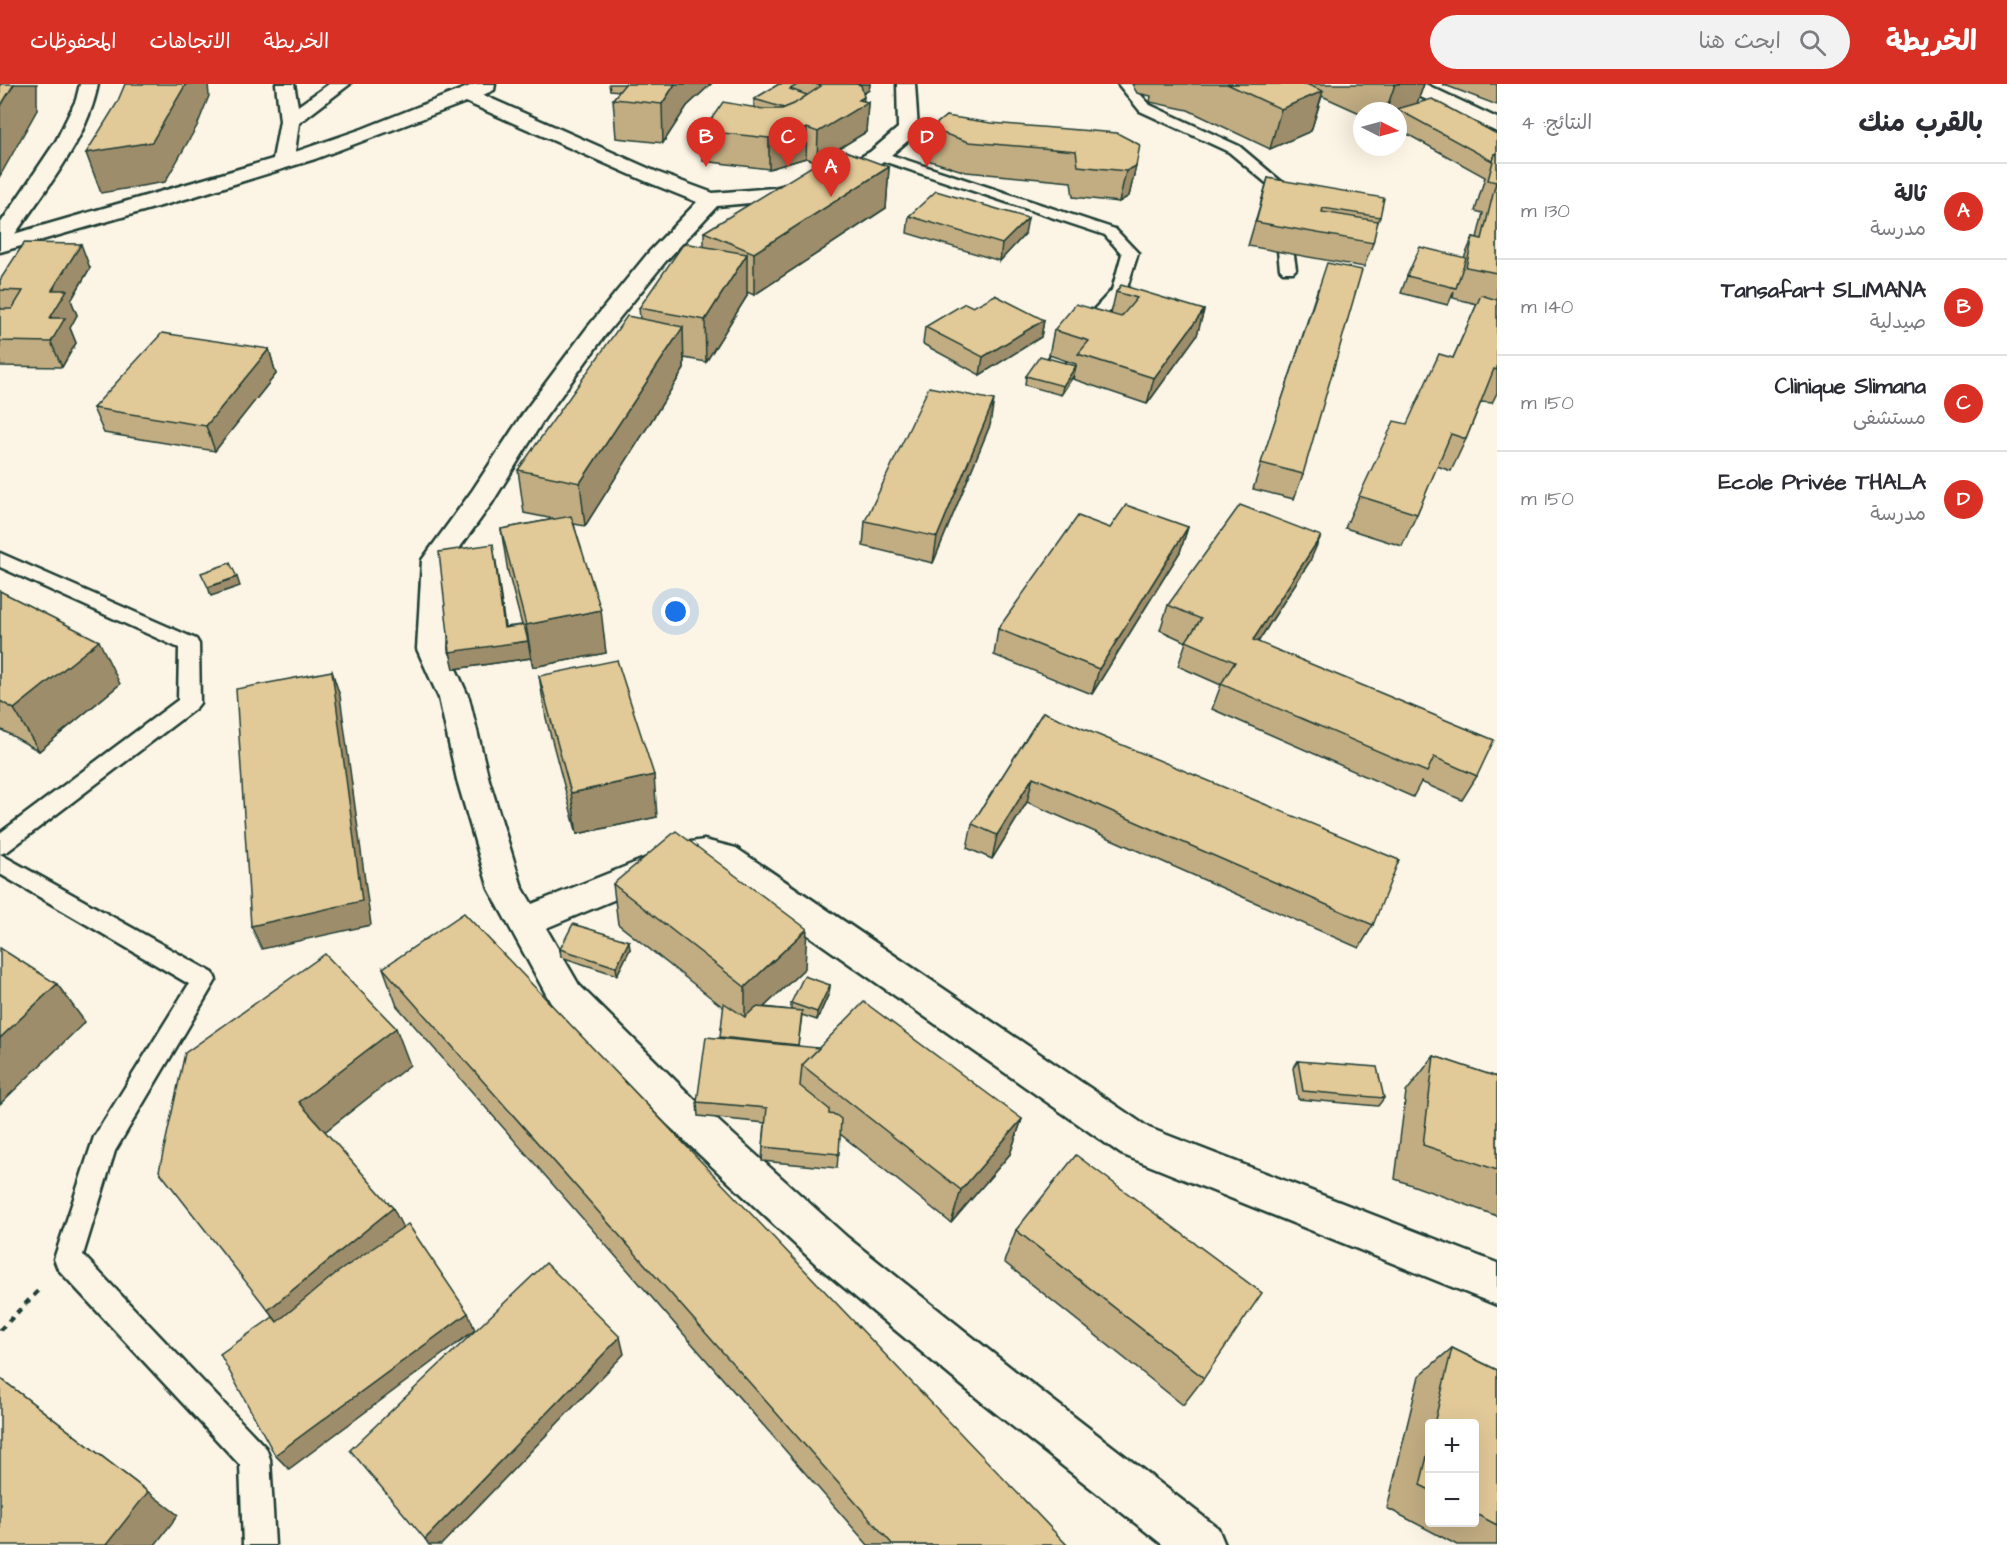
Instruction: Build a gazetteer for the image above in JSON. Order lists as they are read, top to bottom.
{
  "north": "right",
  "page": {
    "header": "الخريطة",
    "search": "ابحث هنا",
    "nav": ["الخريطة", "الاتجاهات", "المحفوظات"],
    "heading": ["بالقرب منك", "النتائج: 4"],
    "pins": [
      "B",
      "C",
      "D",
      "A"
    ],
    "list": [
      {
        "mark": "A",
        "name": "ثالة",
        "note": "مدرسة",
        "value": "130 m"
      },
      {
        "mark": "B",
        "name": "Tansafart SLIMANA",
        "note": "صيدلية",
        "value": "140 m"
      },
      {
        "mark": "C",
        "name": "Clinique Slimana",
        "note": "مستشفى",
        "value": "150 m"
      },
      {
        "mark": "D",
        "name": "Ecole Privée THALA",
        "note": "مدرسة",
        "value": "150 m"
      }
    ],
    "map_buttons": ["+", "−"]
  }
}
